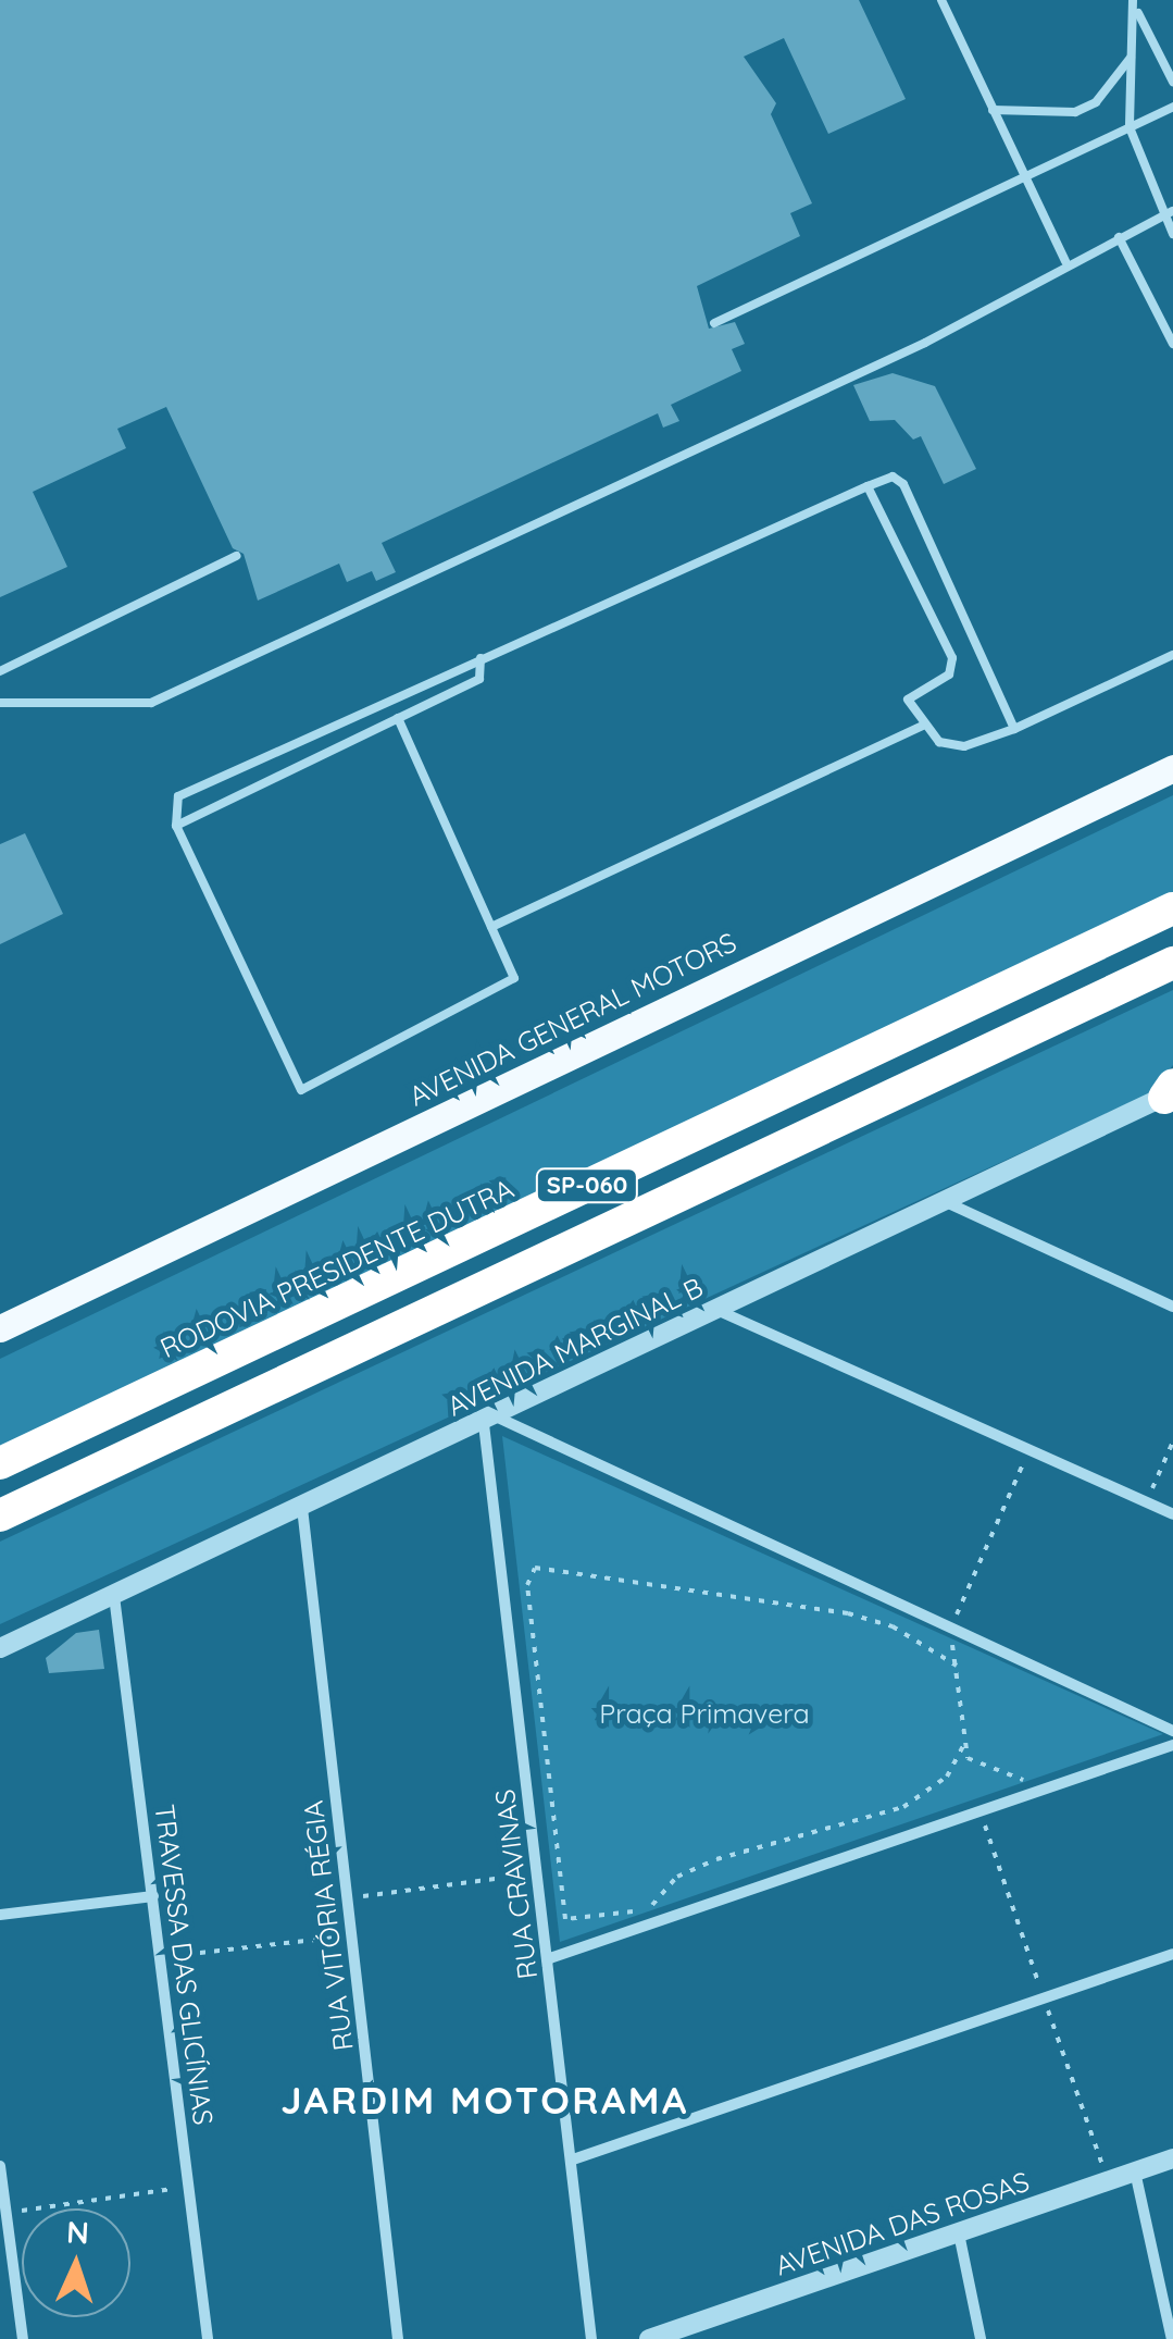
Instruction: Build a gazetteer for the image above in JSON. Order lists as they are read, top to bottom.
{
  "streets": {
    "highway": ["SP-060", "RODOVIA PRESIDENTE DUTRA"],
    "main road": ["AVENIDA GENERAL MOTORS"],
    "street": [
      "AVENIDA MARGINAL B",
      "RUA CRAVINAS",
      "RUA VITÓRIA RÉGIA",
      "TRAVESSA DAS GLICÍNIAS",
      "AVENIDA DAS ROSAS"
    ]
  },
  "crossings": [
    ["AVENIDA MARGINAL B", "RUA CRAVINAS"],
    ["AVENIDA MARGINAL B", "RUA VITÓRIA RÉGIA"],
    ["AVENIDA MARGINAL B", "TRAVESSA DAS GLICÍNIAS"]
  ],
  "districts": ["JARDIM MOTORAMA"],
  "parks": ["Praça Primavera"],
  "north": "top"
}
